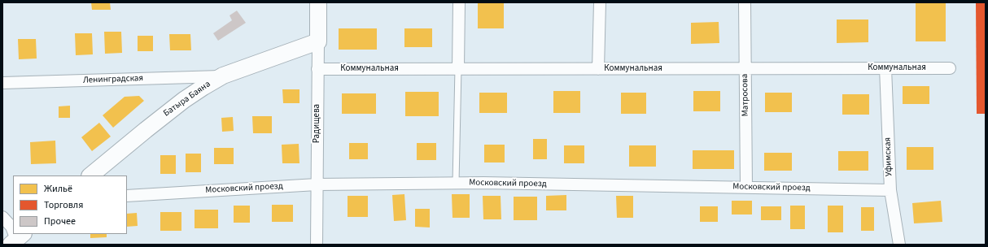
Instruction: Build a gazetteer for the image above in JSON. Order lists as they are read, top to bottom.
{
  "streets": {
    "street": [
      "Коммунальная",
      "Ленинградская",
      "Матросова",
      "Батыра Баяна",
      "Радищева",
      "Уфимская",
      "Московский проезд"
    ]
  },
  "crossings": [
    ["Коммунальная", "Матросова"],
    ["Коммунальная", "Радищева"],
    ["Коммунальная", "Уфимская"],
    ["Ленинградская", "Батыра Баяна"],
    ["Матросова", "Московский проезд"],
    ["Батыра Баяна", "Радищева"],
    ["Радищева", "Московский проезд"],
    ["Уфимская", "Московский проезд"]
  ],
  "legend": ["Жильё", "Торговля", "Прочее"]
}
